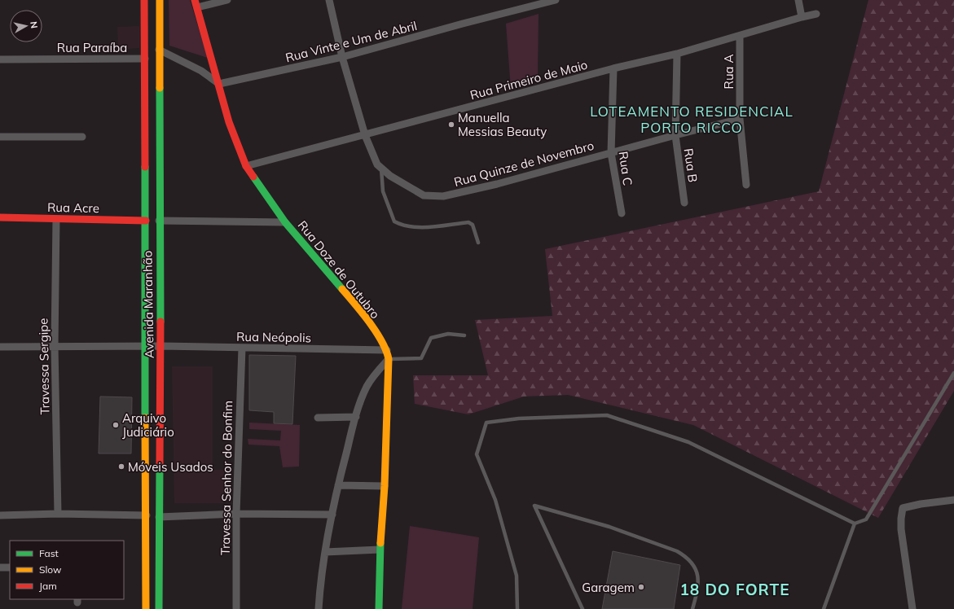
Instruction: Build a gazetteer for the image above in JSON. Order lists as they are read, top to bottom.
{
  "streets": {
    "main road": ["Rua Acre", "Rua Doze de Outubro", "Avenida Maranhão"],
    "street": [
      "Rua Vinte e Um de Abril",
      "Rua Paraíba",
      "Rua A",
      "Rua Primeiro de Maio",
      "Rua Quinze de Novembro",
      "Rua B",
      "Rua C",
      "Rua Neópolis",
      "Travessa Sergipe",
      "Travessa Senhor do Bonfim"
    ]
  },
  "crossings": [
    ["Rua Vinte e Um de Abril", "Rua Doze de Outubro"],
    ["Rua Paraíba", "Avenida Maranhão"],
    ["Rua A", "Rua Primeiro de Maio"],
    ["Rua A", "Rua Quinze de Novembro"],
    ["Rua Primeiro de Maio", "Rua B"],
    ["Rua Primeiro de Maio", "Rua C"],
    ["Rua Primeiro de Maio", "Rua Doze de Outubro"],
    ["Rua Quinze de Novembro", "Rua B"],
    ["Rua Quinze de Novembro", "Rua C"],
    ["Rua Acre", "Avenida Maranhão"],
    ["Rua Acre", "Travessa Sergipe"],
    ["Rua Doze de Outubro", "Rua Neópolis"],
    ["Avenida Maranhão", "Rua Neópolis"],
    ["Rua Neópolis", "Travessa Senhor do Bonfim"]
  ],
  "districts": ["LOTEAMENTO RESIDENCIAL PORTO RICCO", "18 DO FORTE"],
  "places": [
    "Manuella Messias Beauty",
    "Arquivo Judiciário",
    "Móveis Usados",
    "Garagem"
  ],
  "legend": ["Fast", "Slow", "Jam"],
  "north": "right"
}
